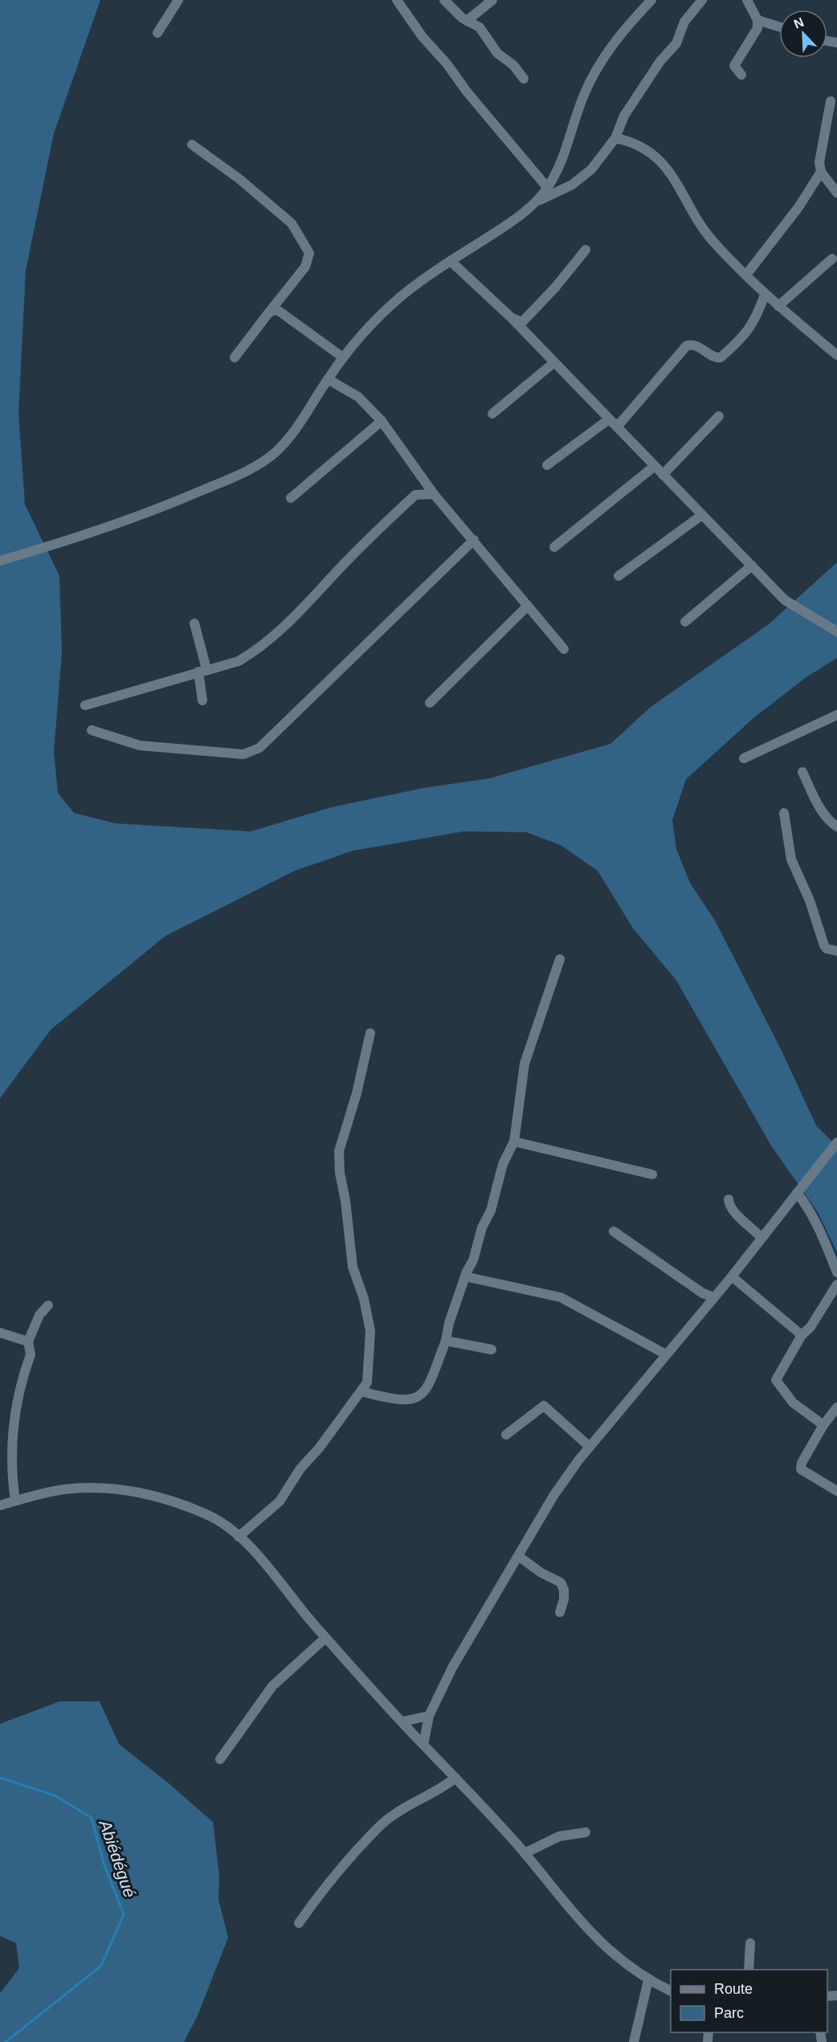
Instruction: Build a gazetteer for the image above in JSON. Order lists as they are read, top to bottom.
{
  "water": ["Abiédégué"],
  "legend": ["Route", "Parc"],
  "north": "top left"
}
